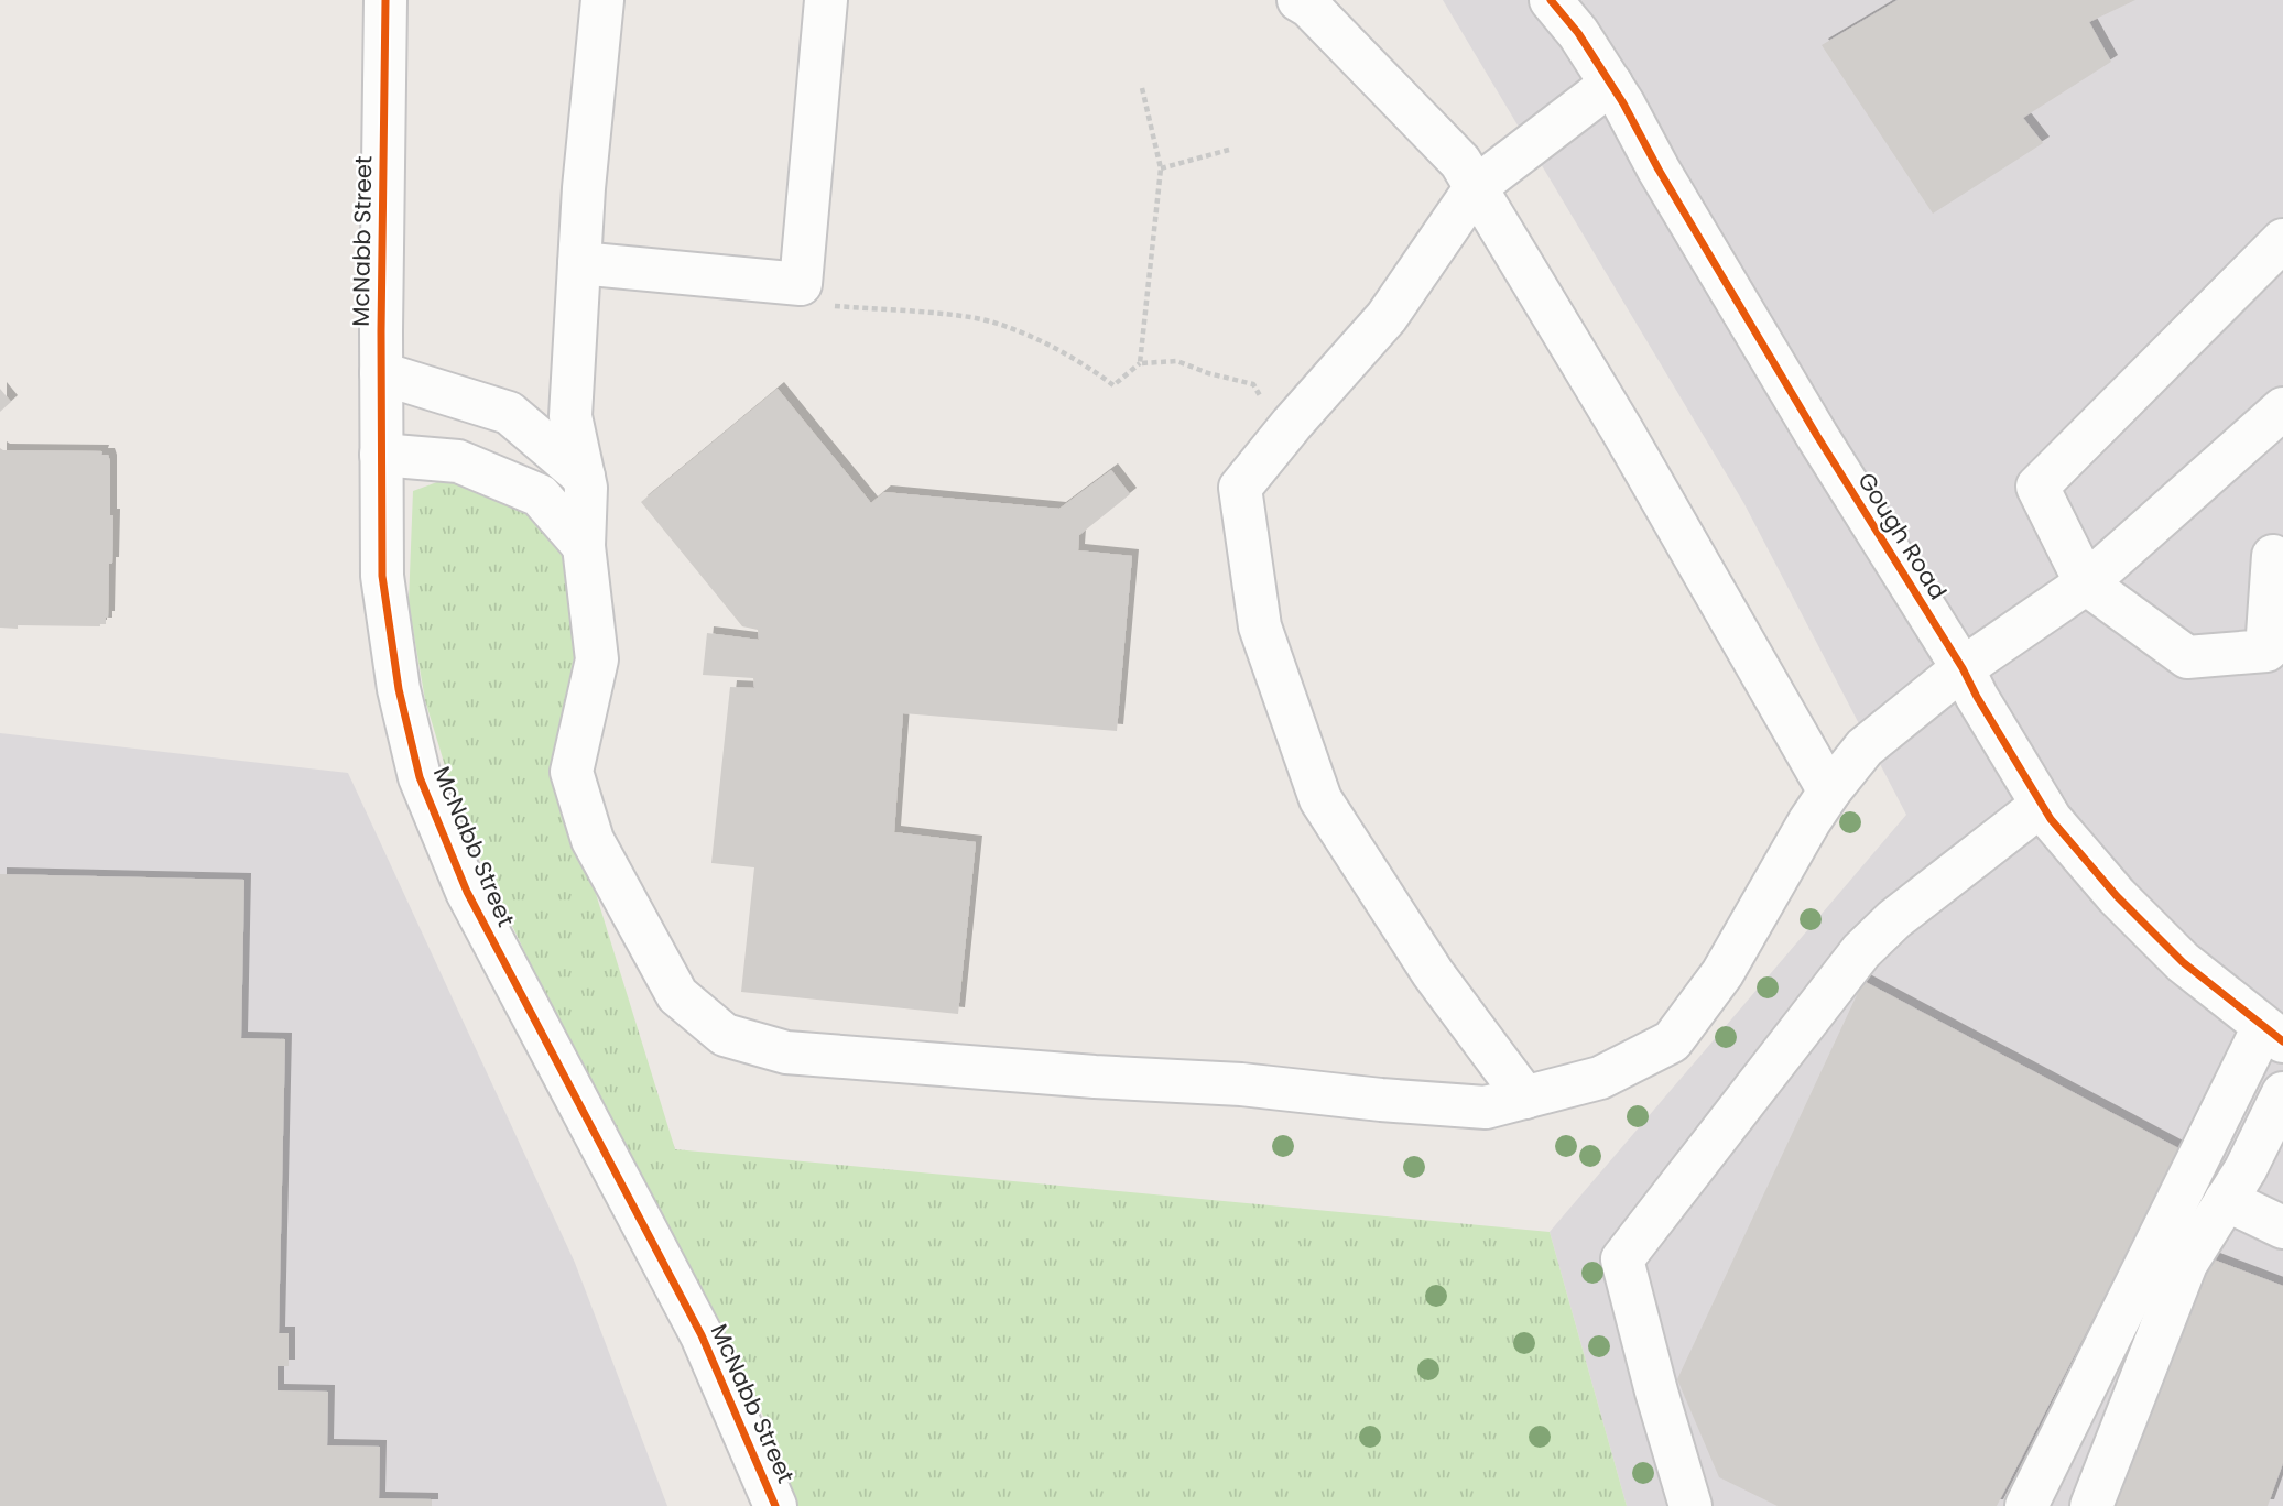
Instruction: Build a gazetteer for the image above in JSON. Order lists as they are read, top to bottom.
{
  "streets": {
    "street": ["McNabb Street", "Gough Road"]
  }
}
